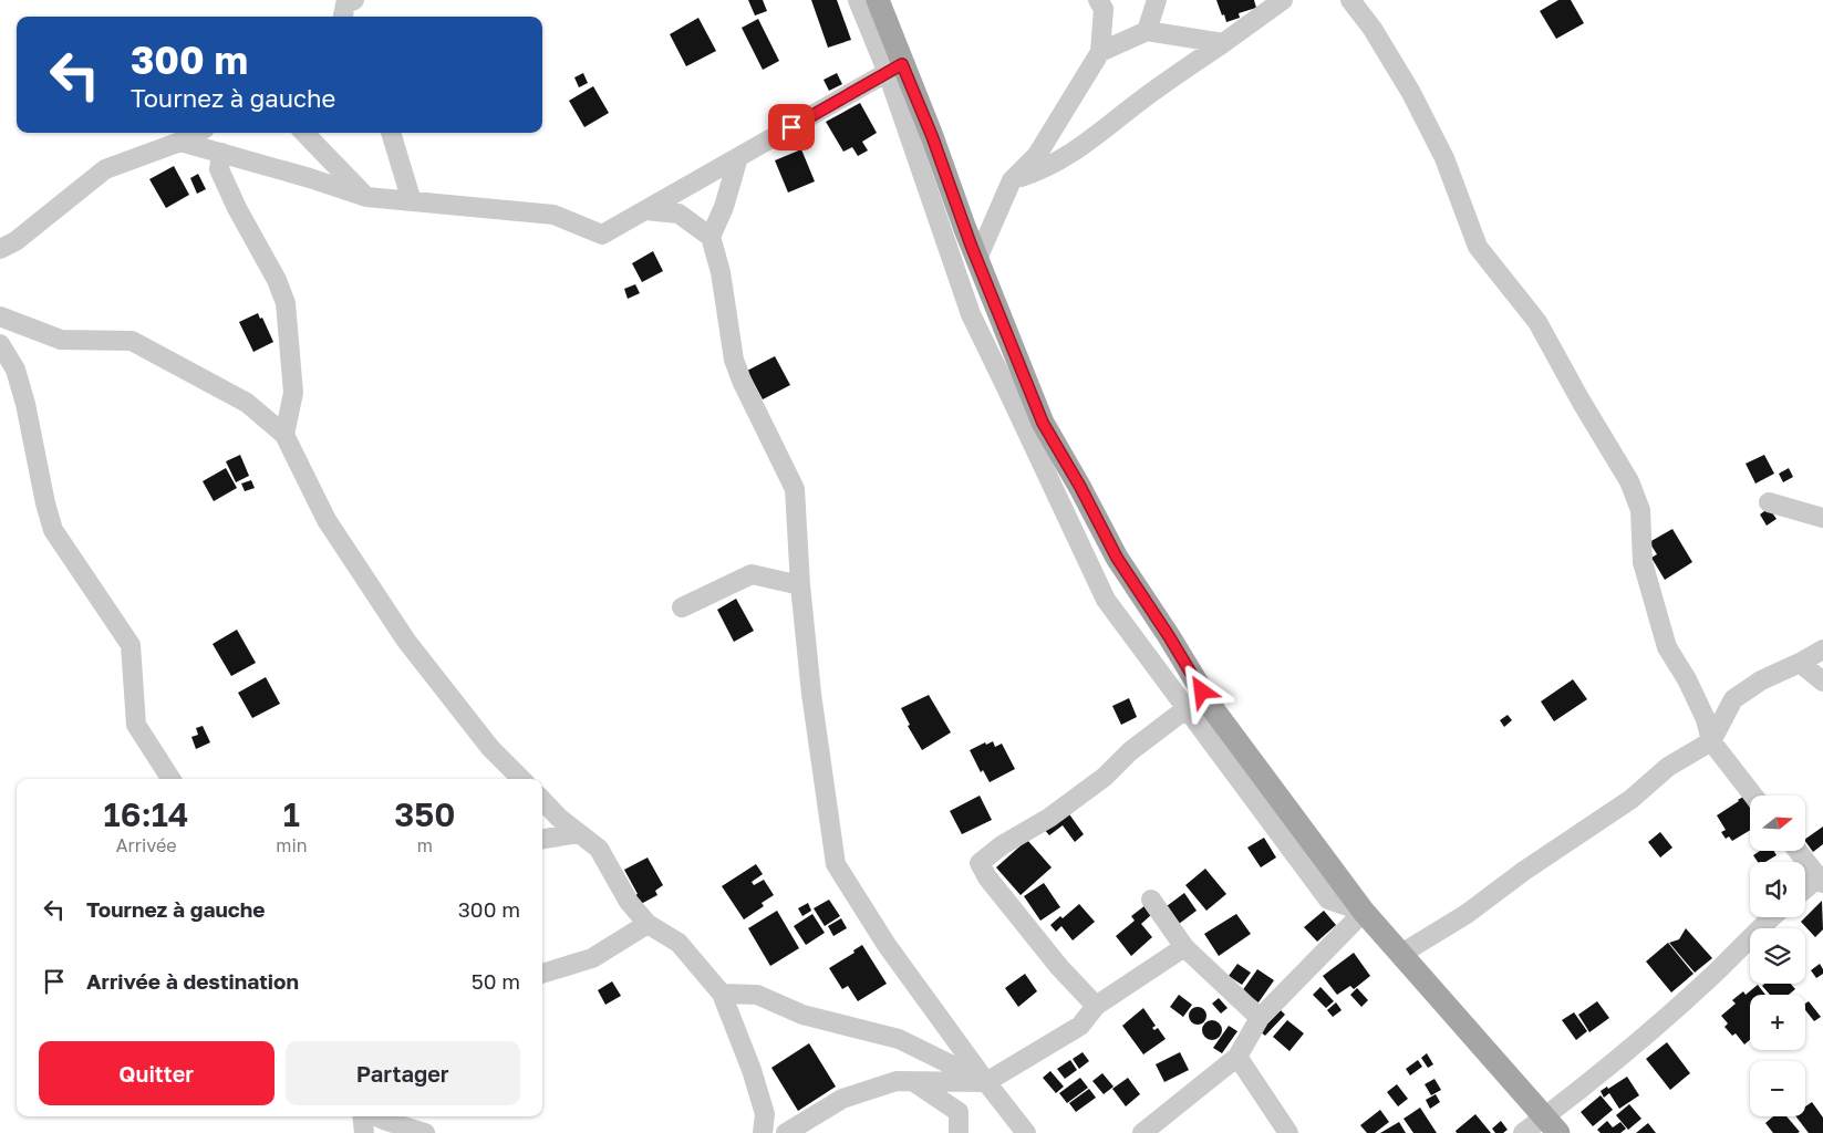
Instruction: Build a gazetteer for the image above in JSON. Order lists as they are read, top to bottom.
{
  "north": "right",
  "page": {
    "turn": ["300 m", "Tournez à gauche"],
    "eta": [
      "16:14",
      "Arrivée",
      "1",
      "min",
      "350",
      "m"
    ],
    "map_buttons": ["+", "−"],
    "list": [
      {
        "name": "Tournez à gauche",
        "value": "300 m"
      },
      {
        "name": "Arrivée à destination",
        "value": "50 m"
      }
    ],
    "buttons": ["Quitter", "Partager"]
  }
}
